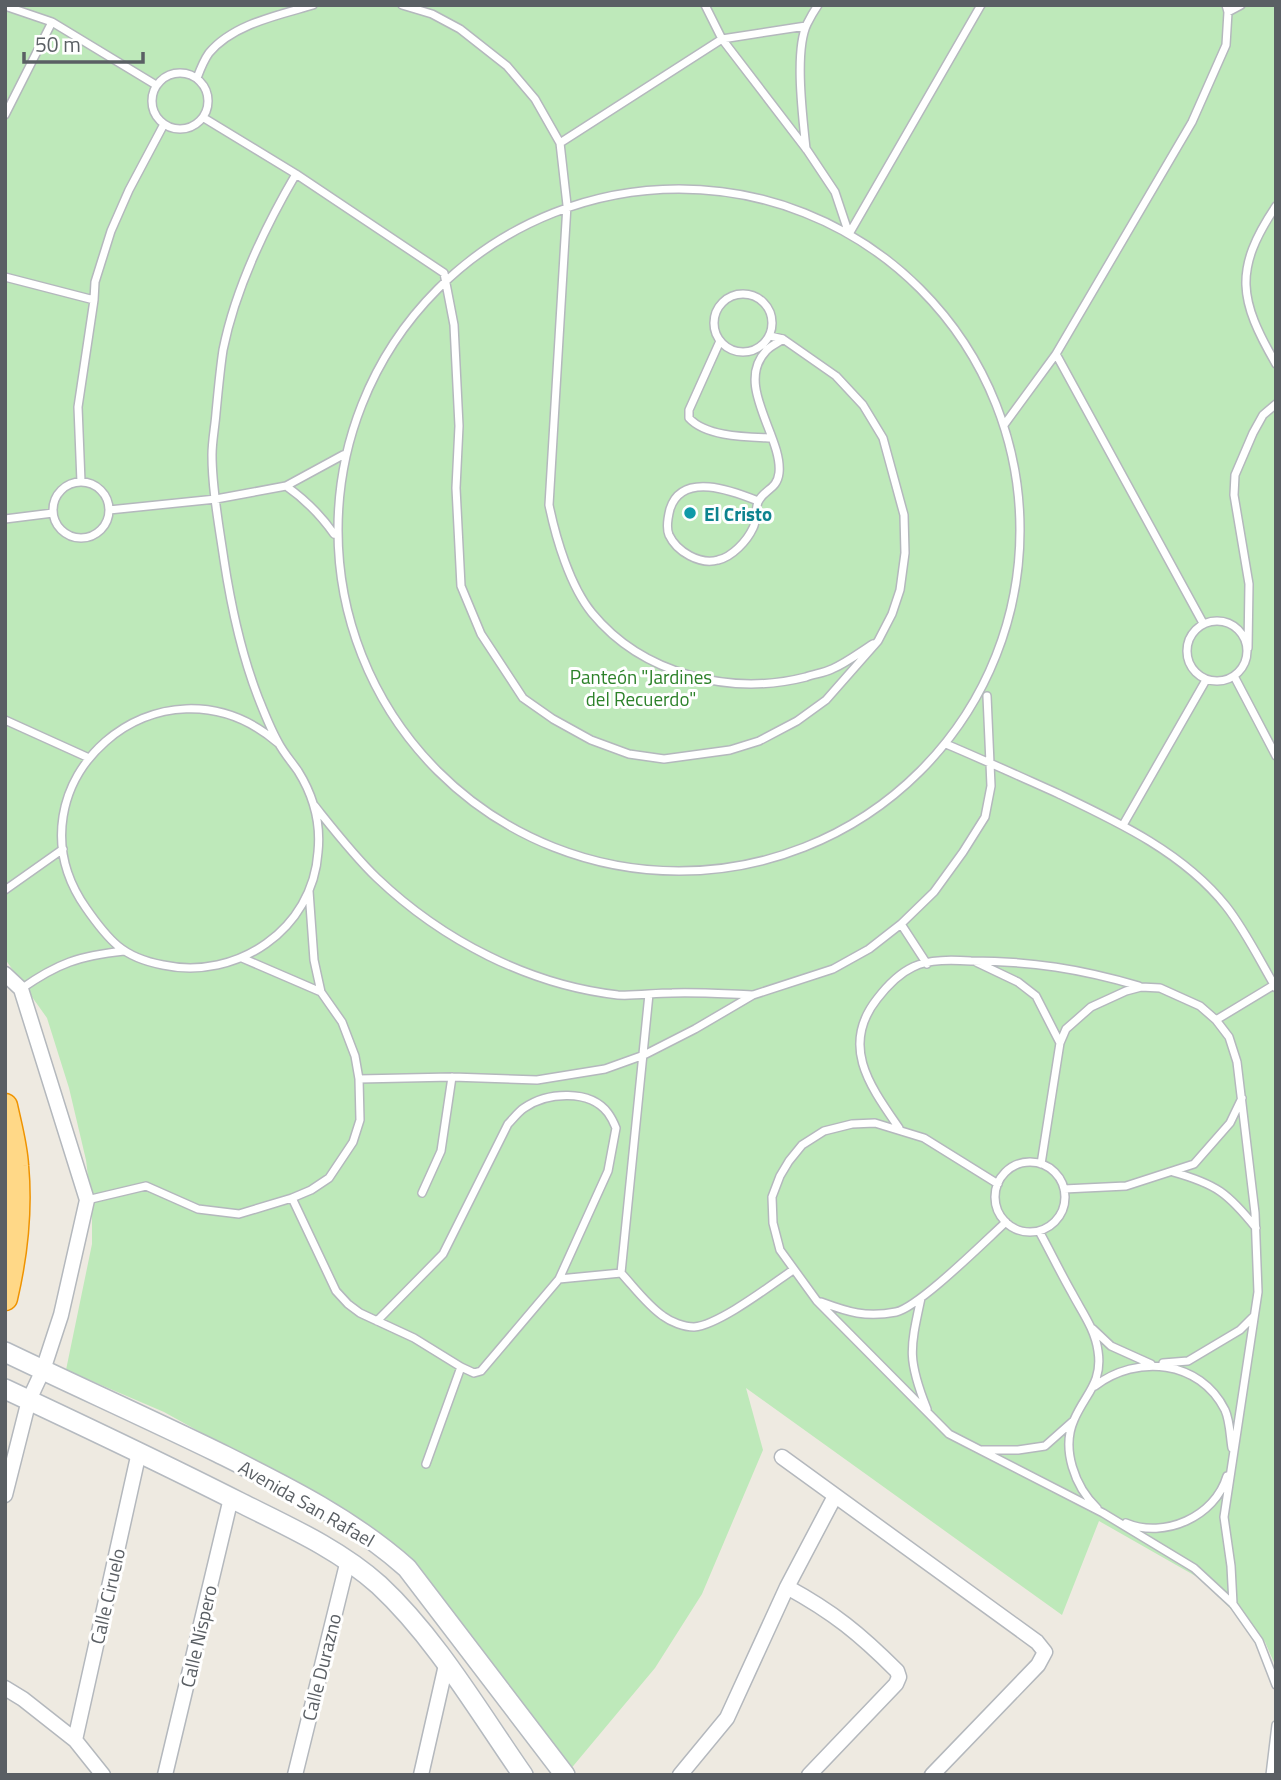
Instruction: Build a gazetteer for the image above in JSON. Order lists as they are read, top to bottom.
{
  "streets": {
    "main road": ["Avenida San Rafael"],
    "street": ["Calle Ciruelo", "Calle Níspero", "Calle Durazno"]
  },
  "crossings": [
    ["Avenida San Rafael", "Calle Ciruelo"],
    ["Avenida San Rafael", "Calle Níspero"],
    ["Avenida San Rafael", "Calle Durazno"]
  ],
  "parks": ["Panteón \"Jardines del Recuerdo\""],
  "places": ["El Cristo"],
  "scale_bar": "50 m"
}
